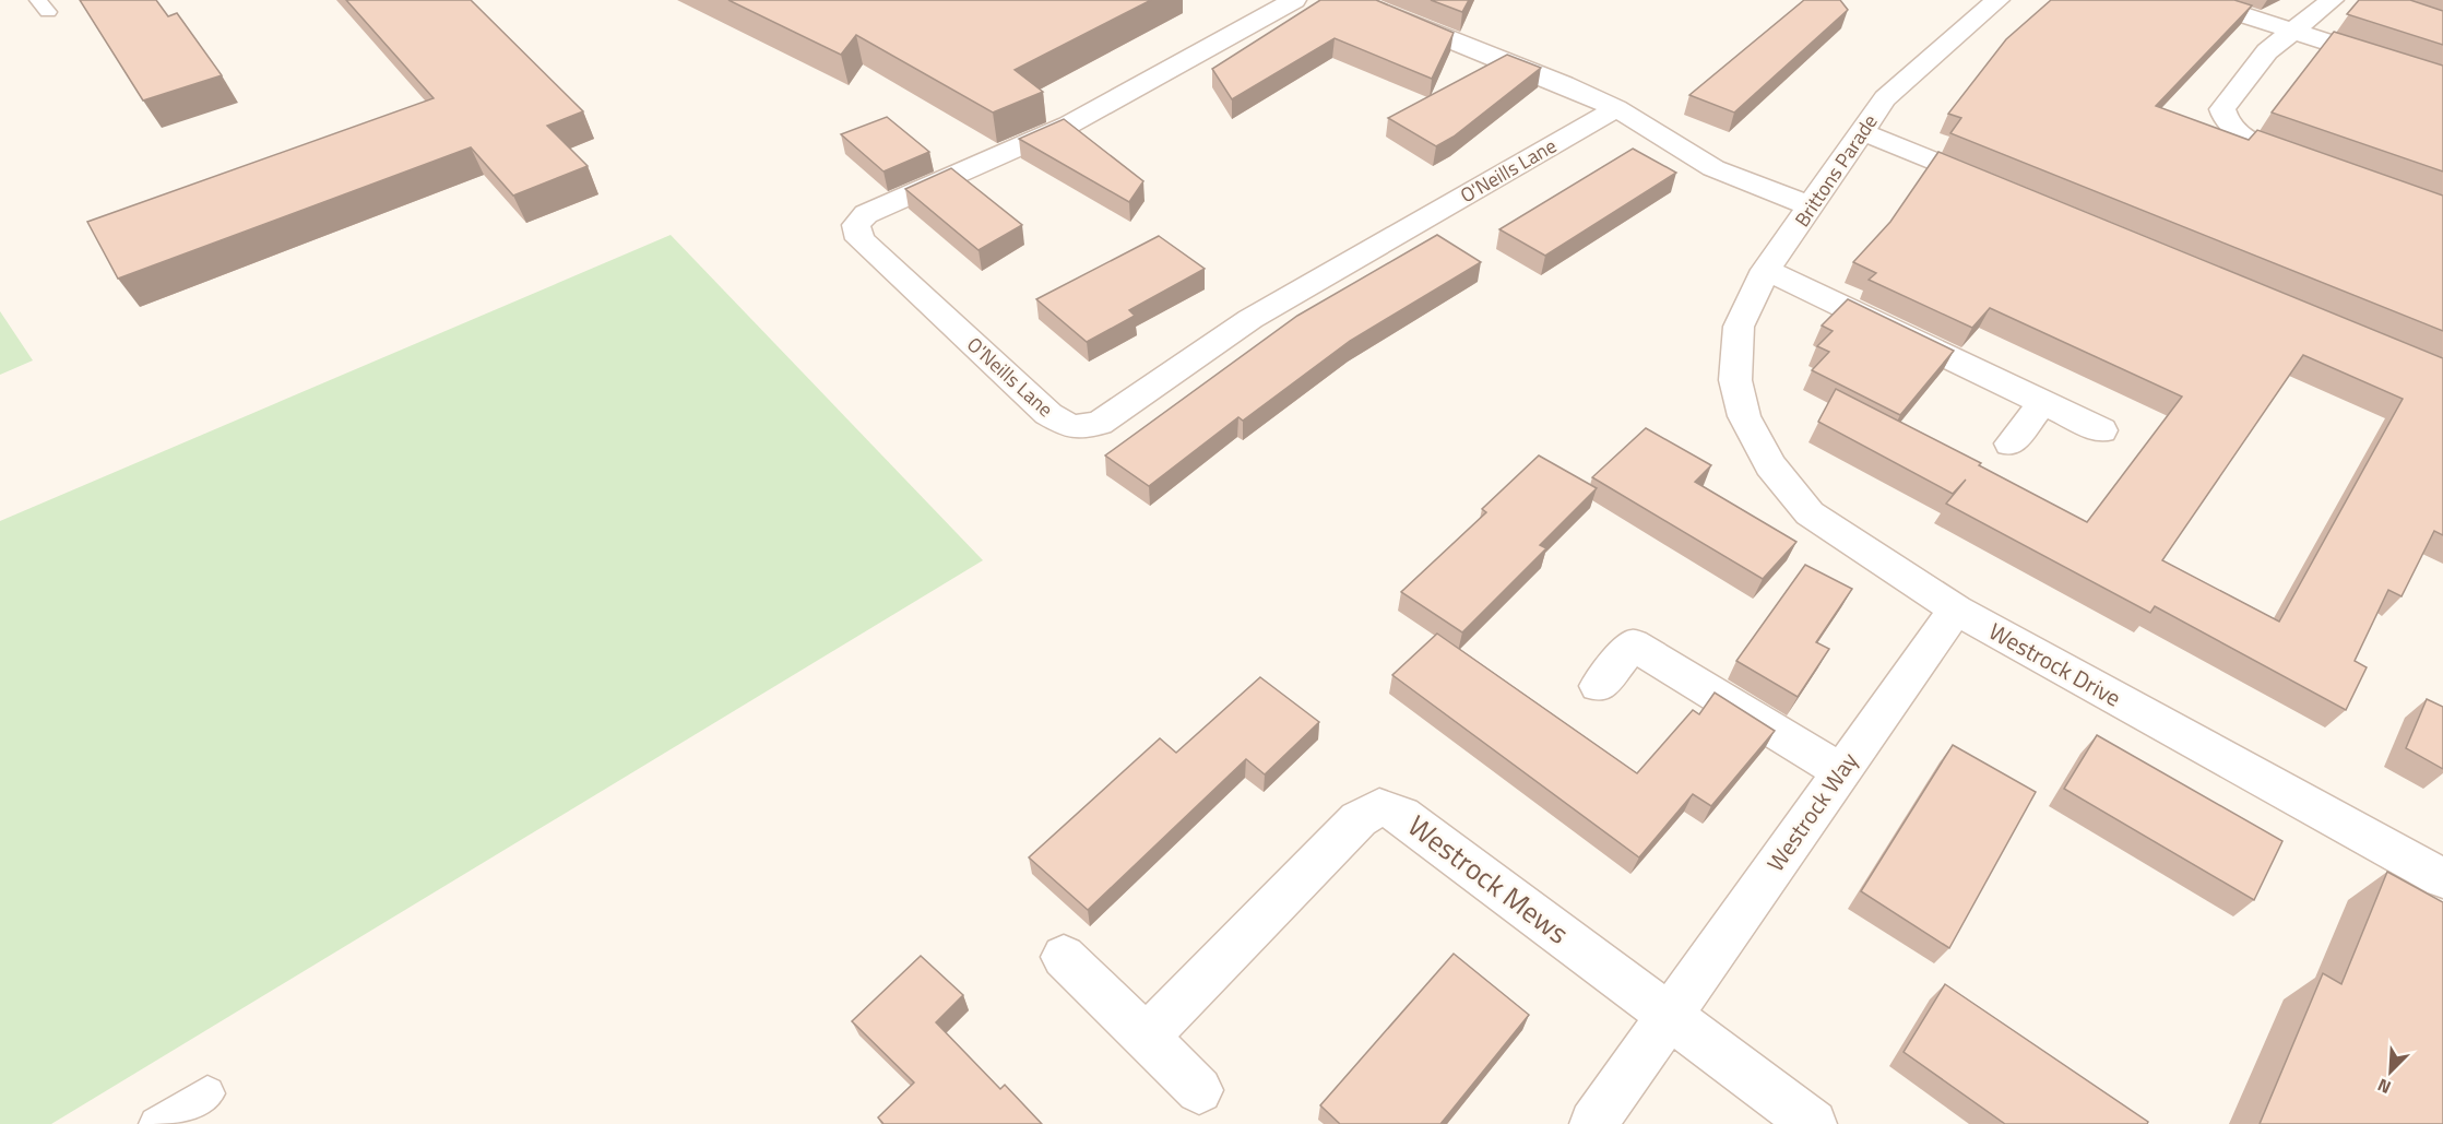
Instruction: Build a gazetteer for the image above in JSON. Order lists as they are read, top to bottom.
{
  "streets": {
    "street": [
      "O'Neills Lane",
      "Brittons Parade",
      "Westrock Drive",
      "Westrock Way",
      "Westrock Mews"
    ]
  },
  "crossings": [
    ["Brittons Parade", "Westrock Drive"],
    ["Westrock Drive", "Westrock Way"],
    ["Westrock Way", "Westrock Mews"]
  ],
  "north": "bottom left"
}
